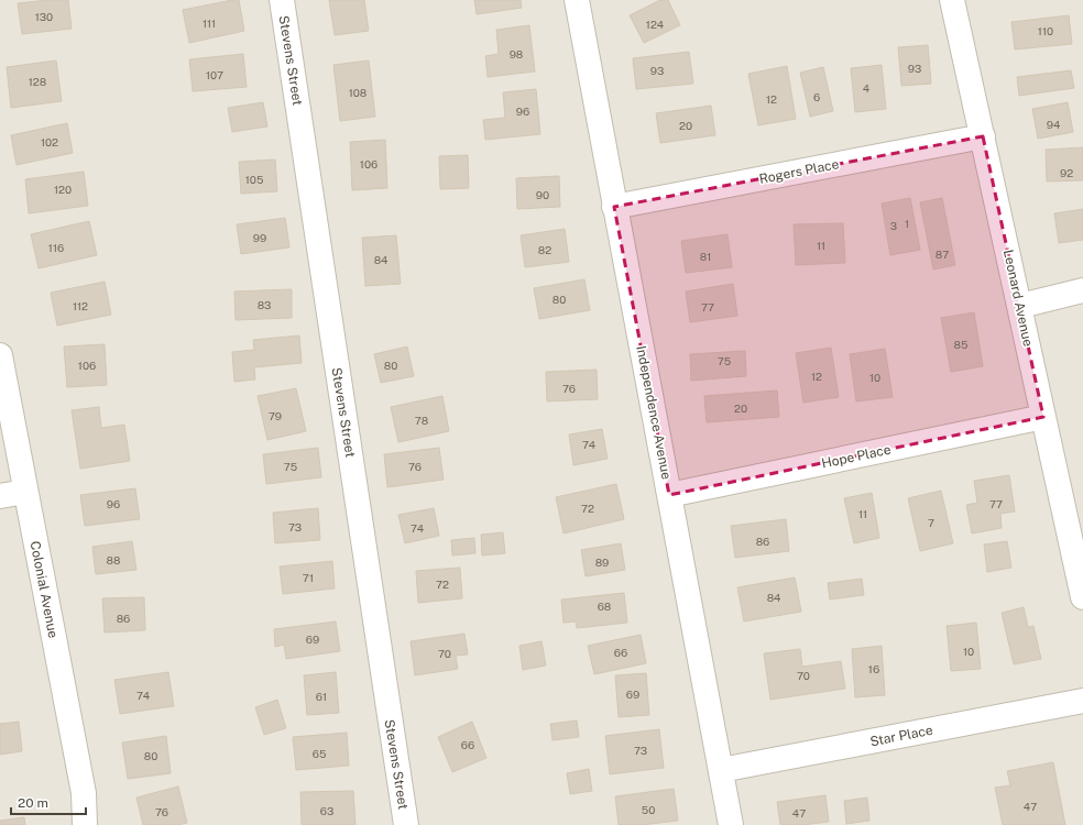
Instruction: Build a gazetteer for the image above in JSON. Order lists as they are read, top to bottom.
{
  "streets": {
    "street": [
      "Stevens Street",
      "Rogers Place",
      "Leonard Avenue",
      "Independence Avenue",
      "Hope Place",
      "Colonial Avenue",
      "Star Place"
    ]
  },
  "crossings": [
    ["Rogers Place", "Leonard Avenue"],
    ["Rogers Place", "Independence Avenue"],
    ["Leonard Avenue", "Hope Place"],
    ["Independence Avenue", "Hope Place"],
    ["Independence Avenue", "Star Place"]
  ],
  "house_numbers": [
    "130",
    "111",
    "124",
    "110",
    "98",
    "93",
    "93",
    "107",
    "128",
    "4",
    "108",
    "6",
    "12",
    "96",
    "94",
    "20",
    "102",
    "106",
    "92",
    "105",
    "120",
    "90",
    "1",
    "3",
    "99",
    "11",
    "116",
    "82",
    "87",
    "81",
    "84",
    "80",
    "83",
    "112",
    "77",
    "85",
    "75",
    "106",
    "80",
    "12",
    "10",
    "76",
    "20",
    "79",
    "78",
    "74",
    "75",
    "76",
    "96",
    "77",
    "72",
    "11",
    "7",
    "73",
    "74",
    "86",
    "88",
    "89",
    "71",
    "72",
    "84",
    "68",
    "86",
    "69",
    "10",
    "66",
    "70",
    "16",
    "70",
    "69",
    "74",
    "61",
    "66",
    "73",
    "65",
    "80",
    "47",
    "50",
    "63",
    "76",
    "47"
  ],
  "scale_bar": "20 m"
}
